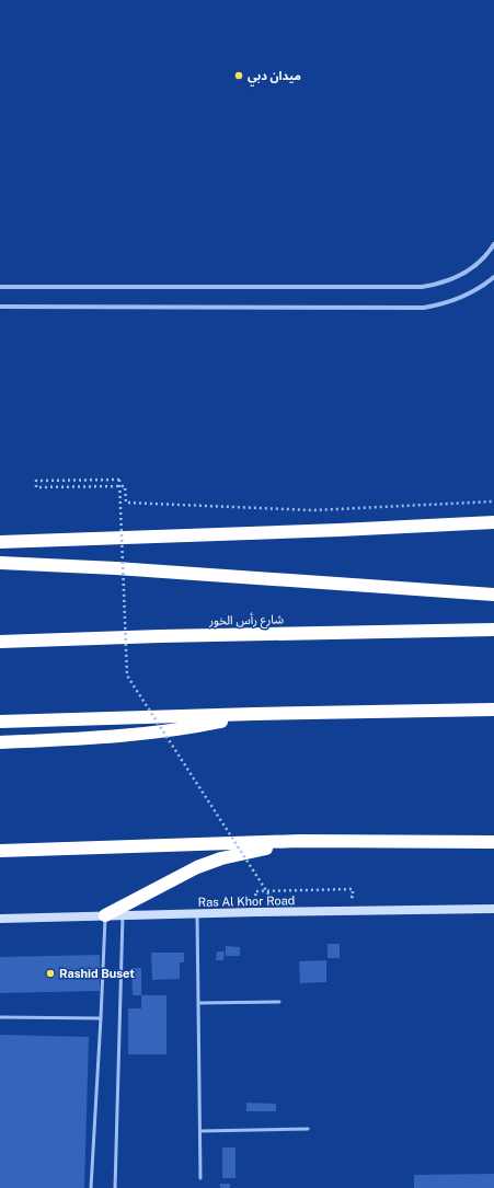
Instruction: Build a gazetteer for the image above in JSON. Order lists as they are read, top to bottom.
{
  "streets": {
    "highway": ["شارع رأس الخور"],
    "street": ["Ras Al Khor Road"]
  },
  "places": ["ميدان دبي", "Rashid Buset"]
}
